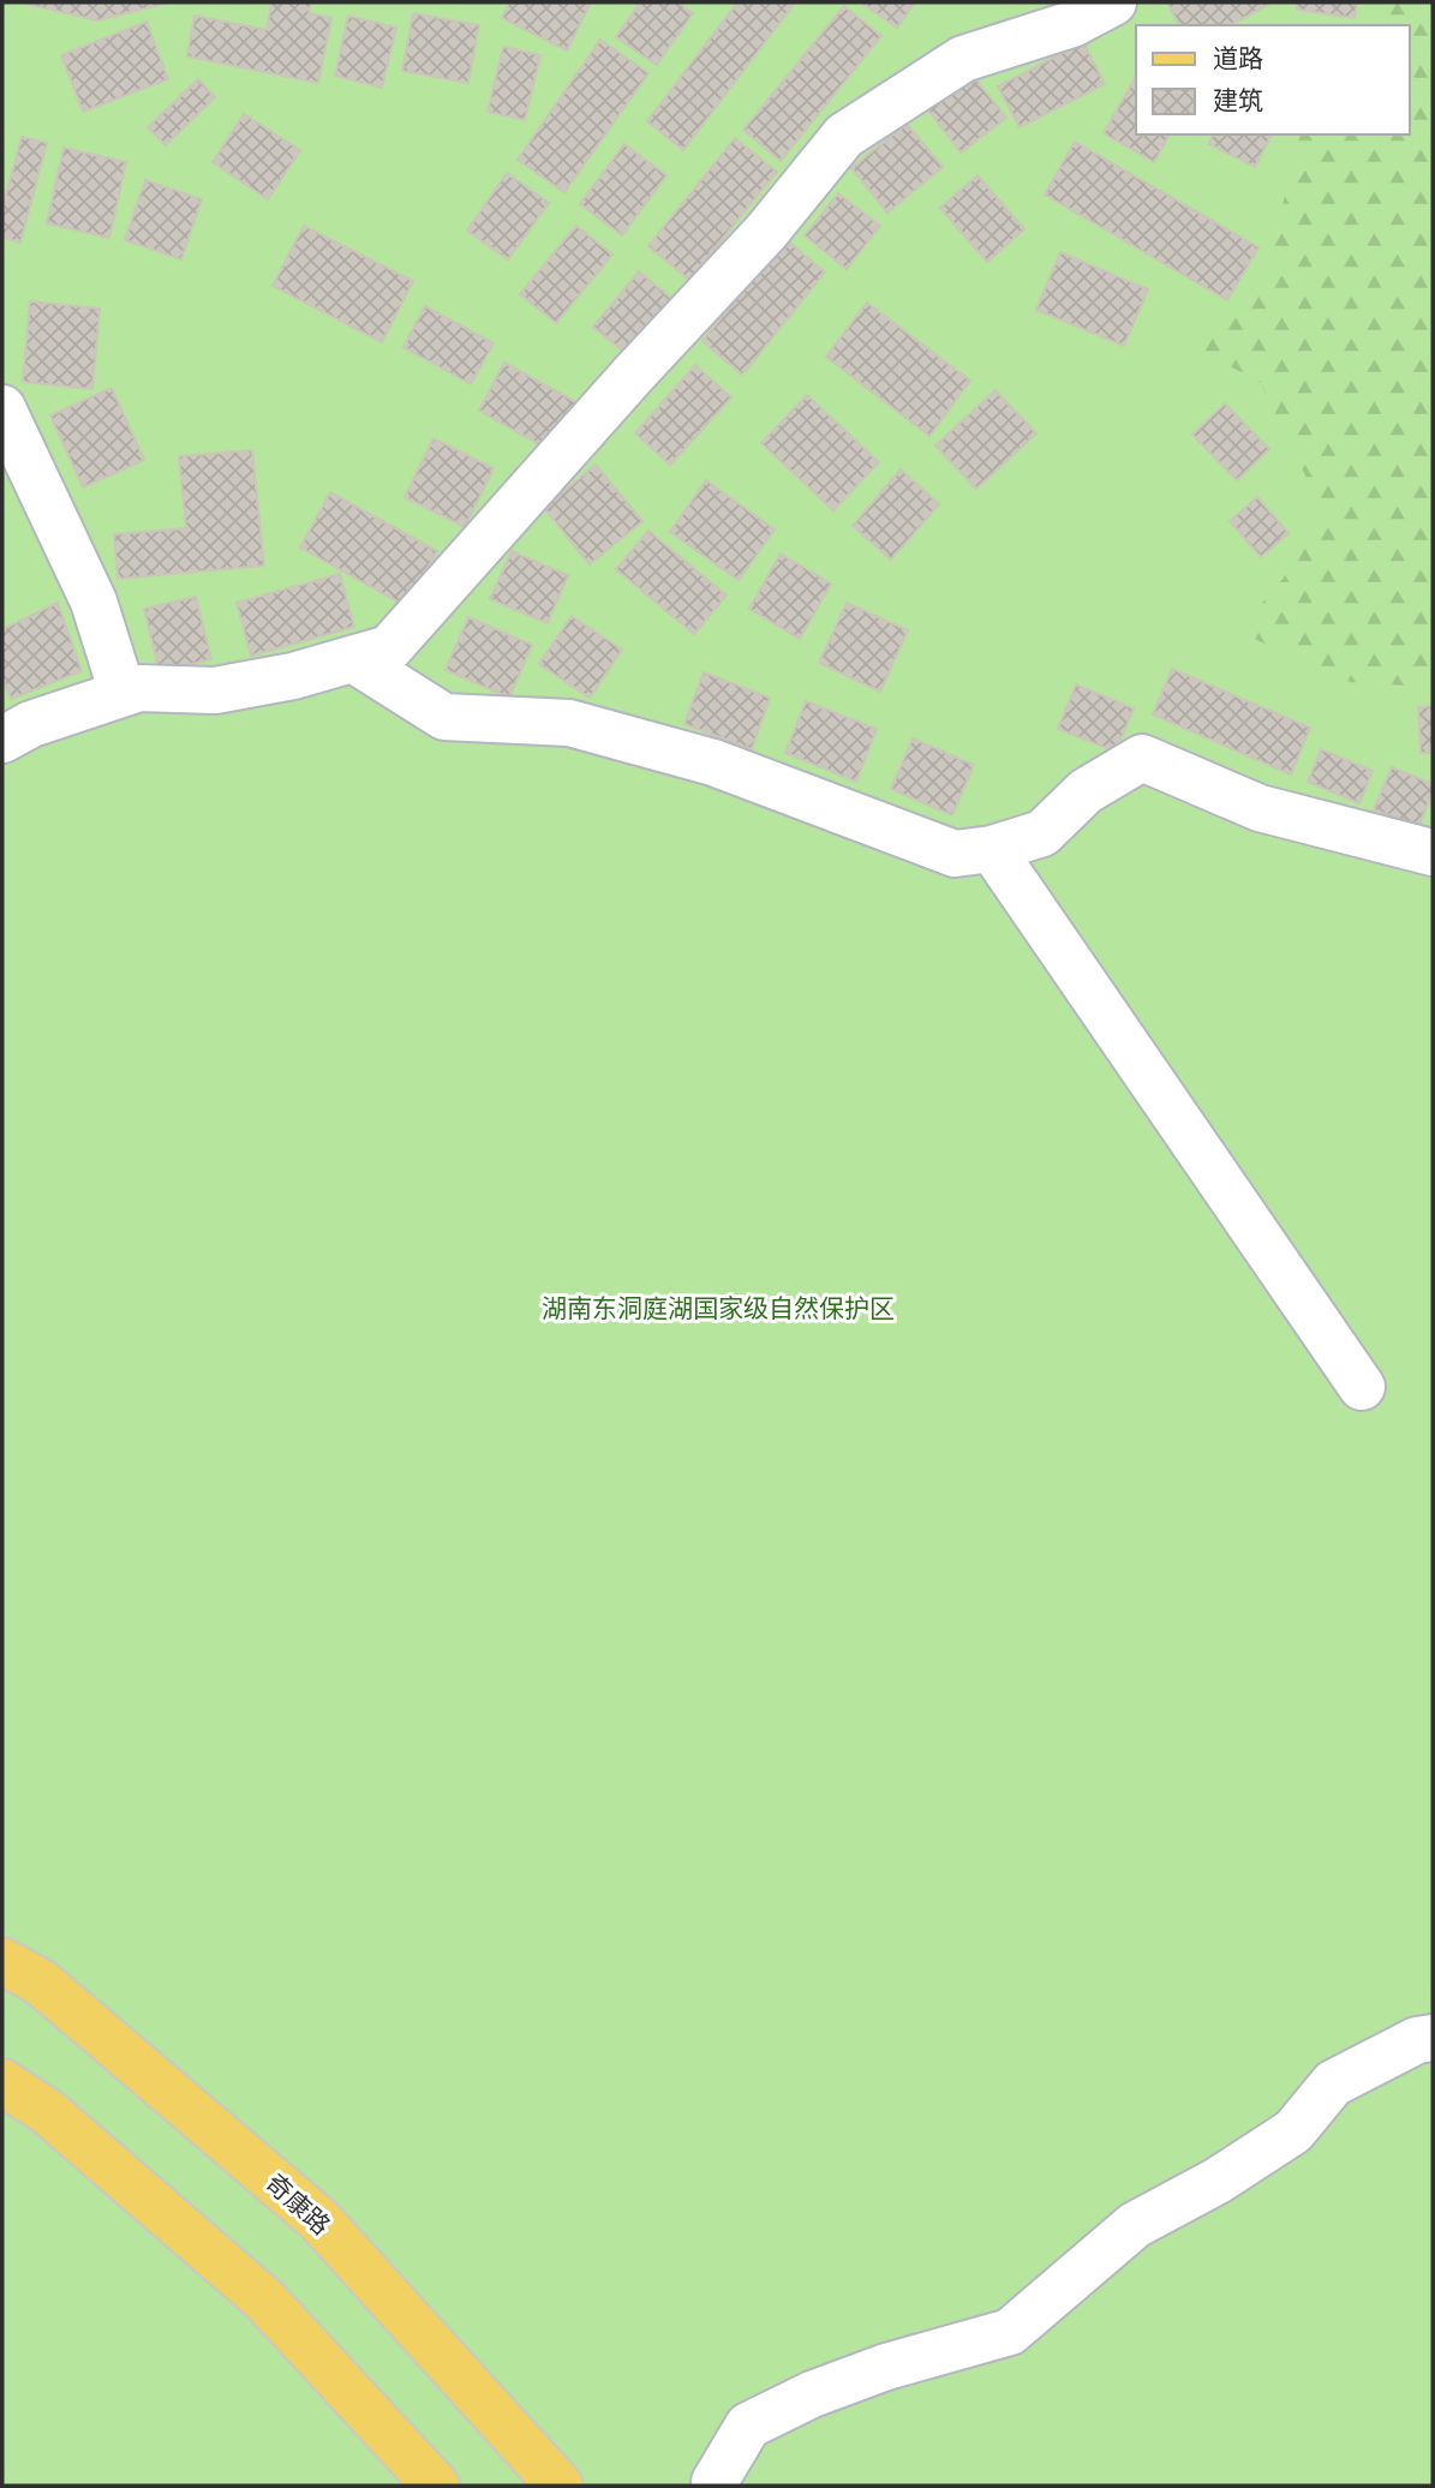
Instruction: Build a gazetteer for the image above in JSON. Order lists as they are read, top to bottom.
{
  "streets": {
    "main road": ["奇康路"]
  },
  "parks": ["湖南东洞庭湖国家级自然保护区"],
  "legend": ["道路", "建筑"]
}
